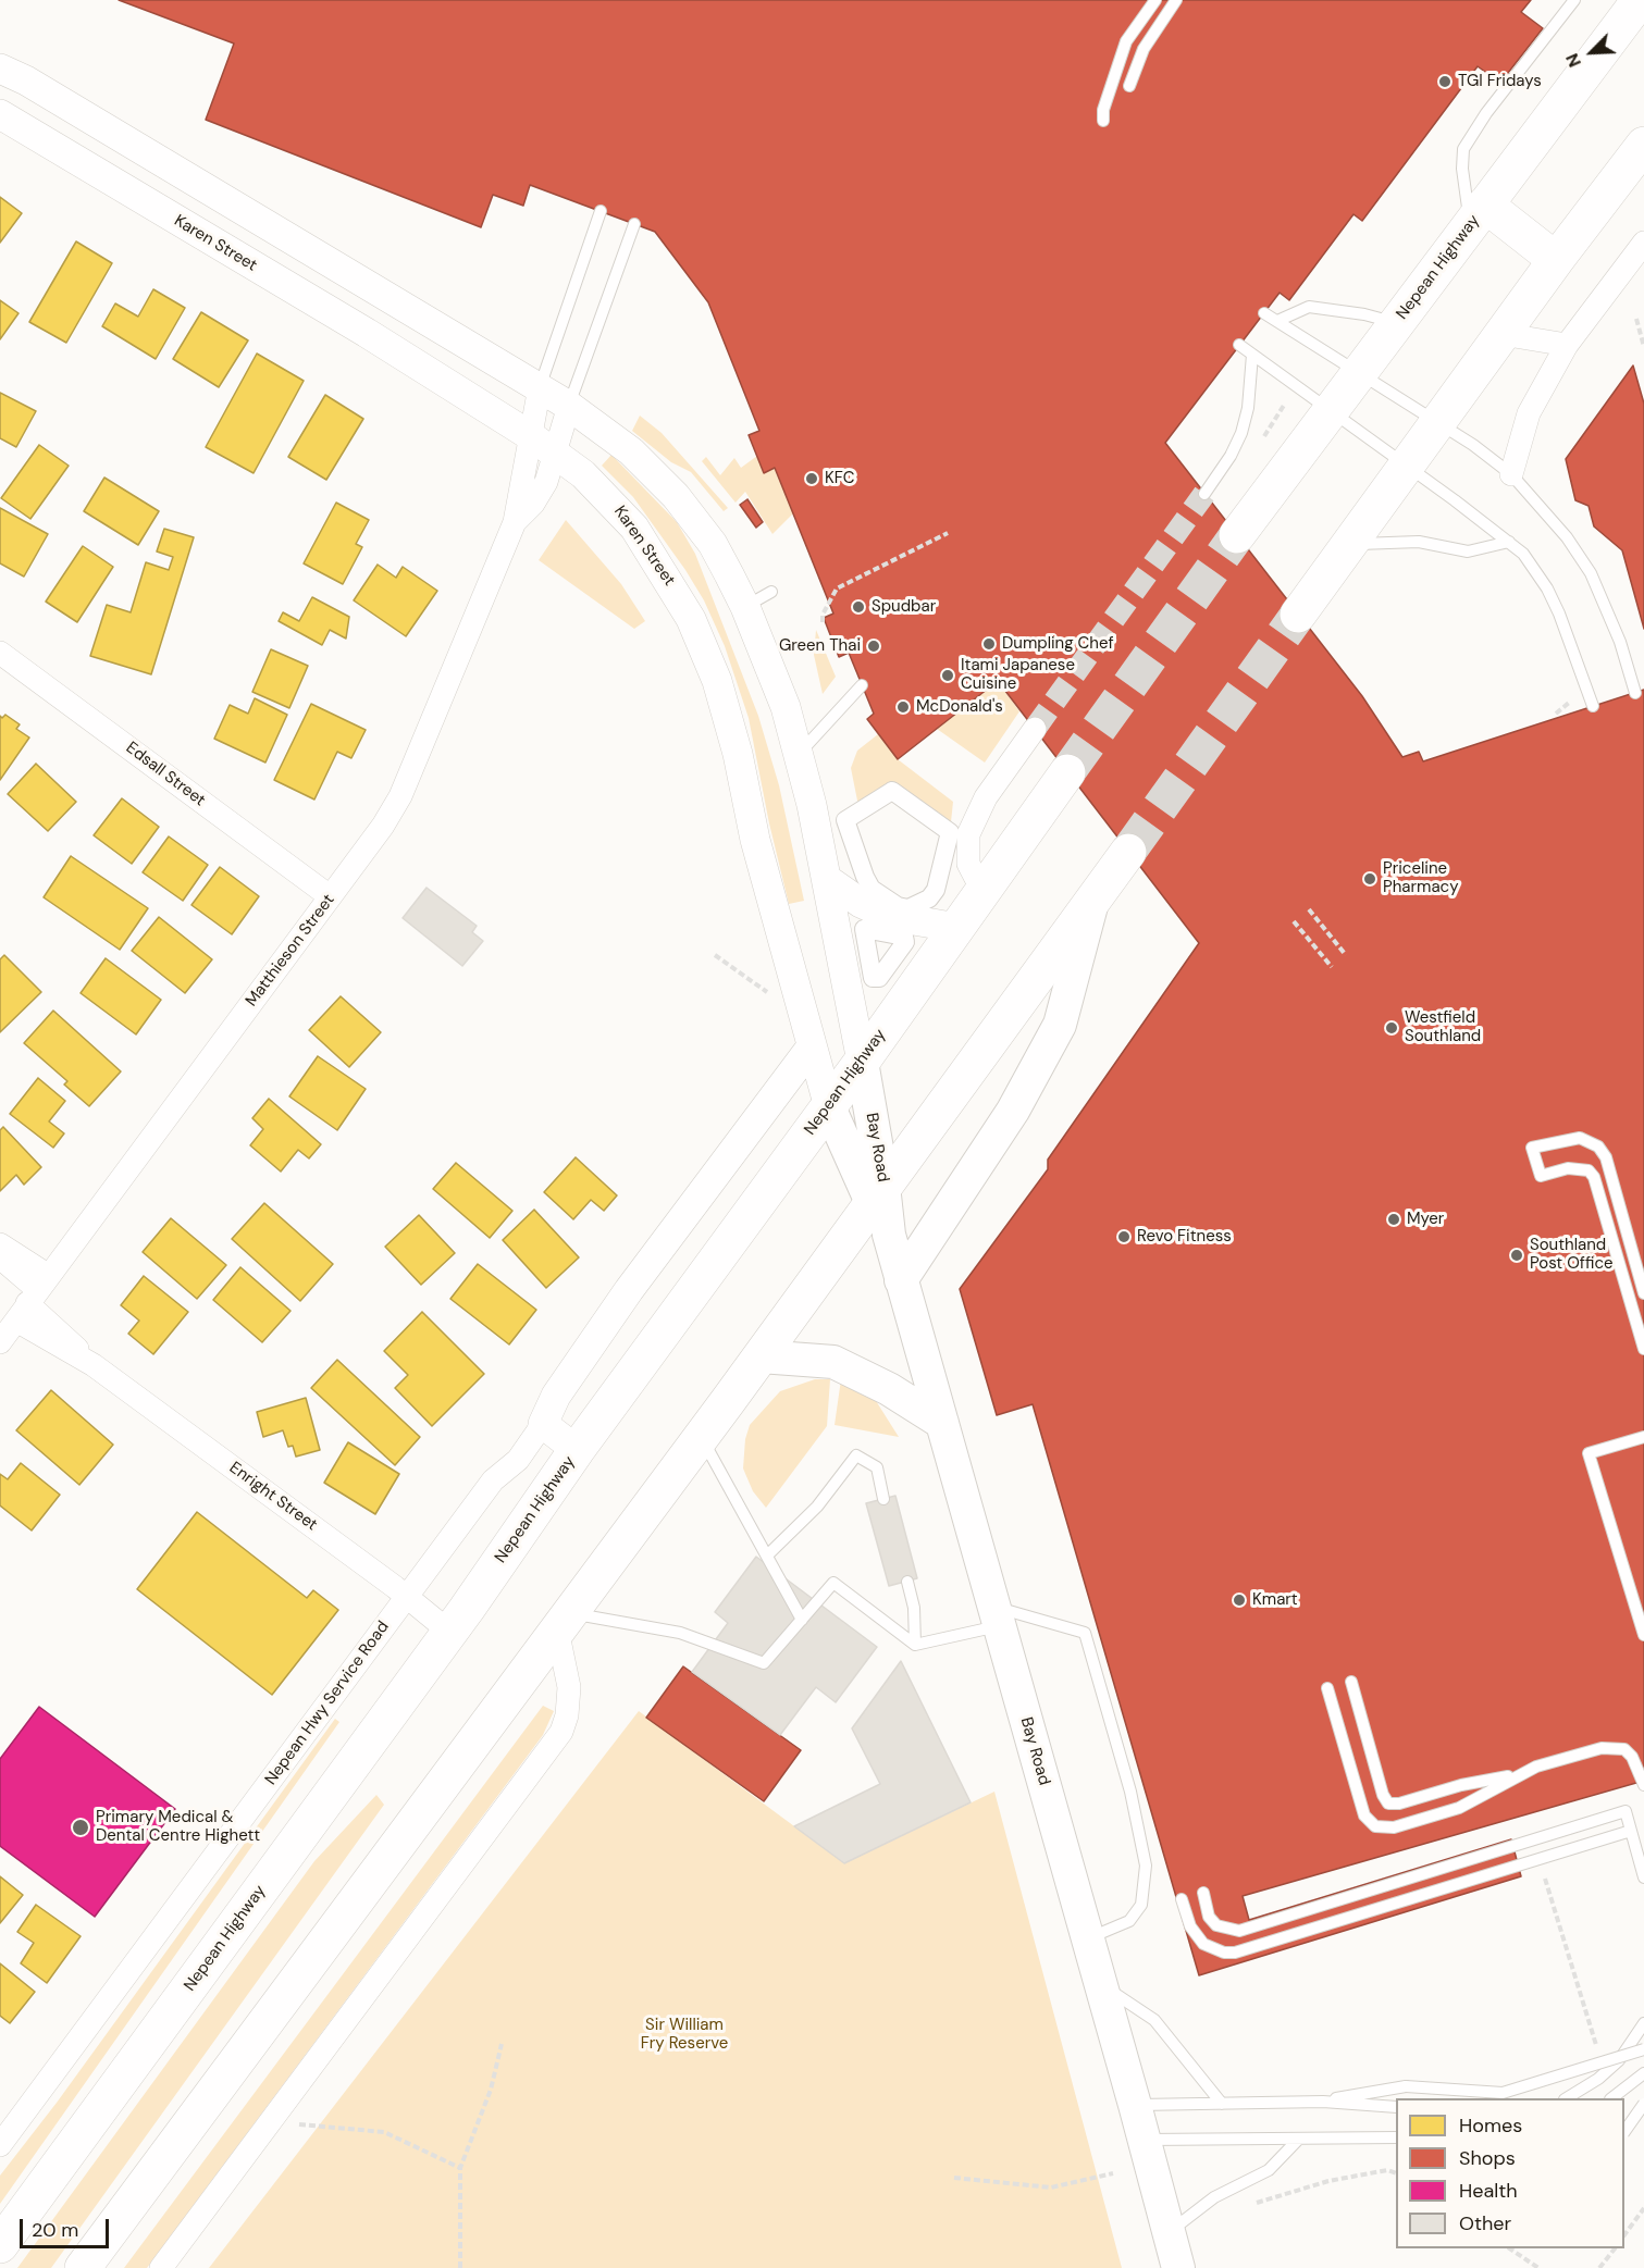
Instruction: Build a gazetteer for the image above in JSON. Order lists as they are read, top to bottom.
{
  "streets": {
    "highway": ["Nepean Highway"],
    "main road": ["Karen Street", "Bay Road"],
    "street": [
      "Edsall Street",
      "Matthieson Street",
      "Enright Street",
      "Nepean Hwy Service Road"
    ]
  },
  "crossings": [
    ["Karen Street", "Nepean Highway"],
    ["Karen Street", "Matthieson Street"],
    ["Karen Street", "Bay Road"],
    ["Nepean Highway", "Bay Road"],
    ["Nepean Highway", "Enright Street"],
    ["Edsall Street", "Matthieson Street"],
    ["Matthieson Street", "Enright Street"],
    ["Enright Street", "Nepean Hwy Service Road"]
  ],
  "parks": ["Sir William Fry Reserve"],
  "places": [
    "TGI Fridays",
    "KFC",
    "Spudbar",
    "Dumpling Chef",
    "Green Thai",
    "Itami Japanese Cuisine",
    "McDonald's",
    "Priceline Pharmacy",
    "Westfield Southland",
    "Myer",
    "Revo Fitness",
    "Southland Post Office",
    "Kmart",
    "Primary Medical & Dental Centre Highett"
  ],
  "legend": [
    "Homes",
    "Shops",
    "Health",
    "Other"
  ],
  "scale_bar": "20 m",
  "north": "bottom left"
}
